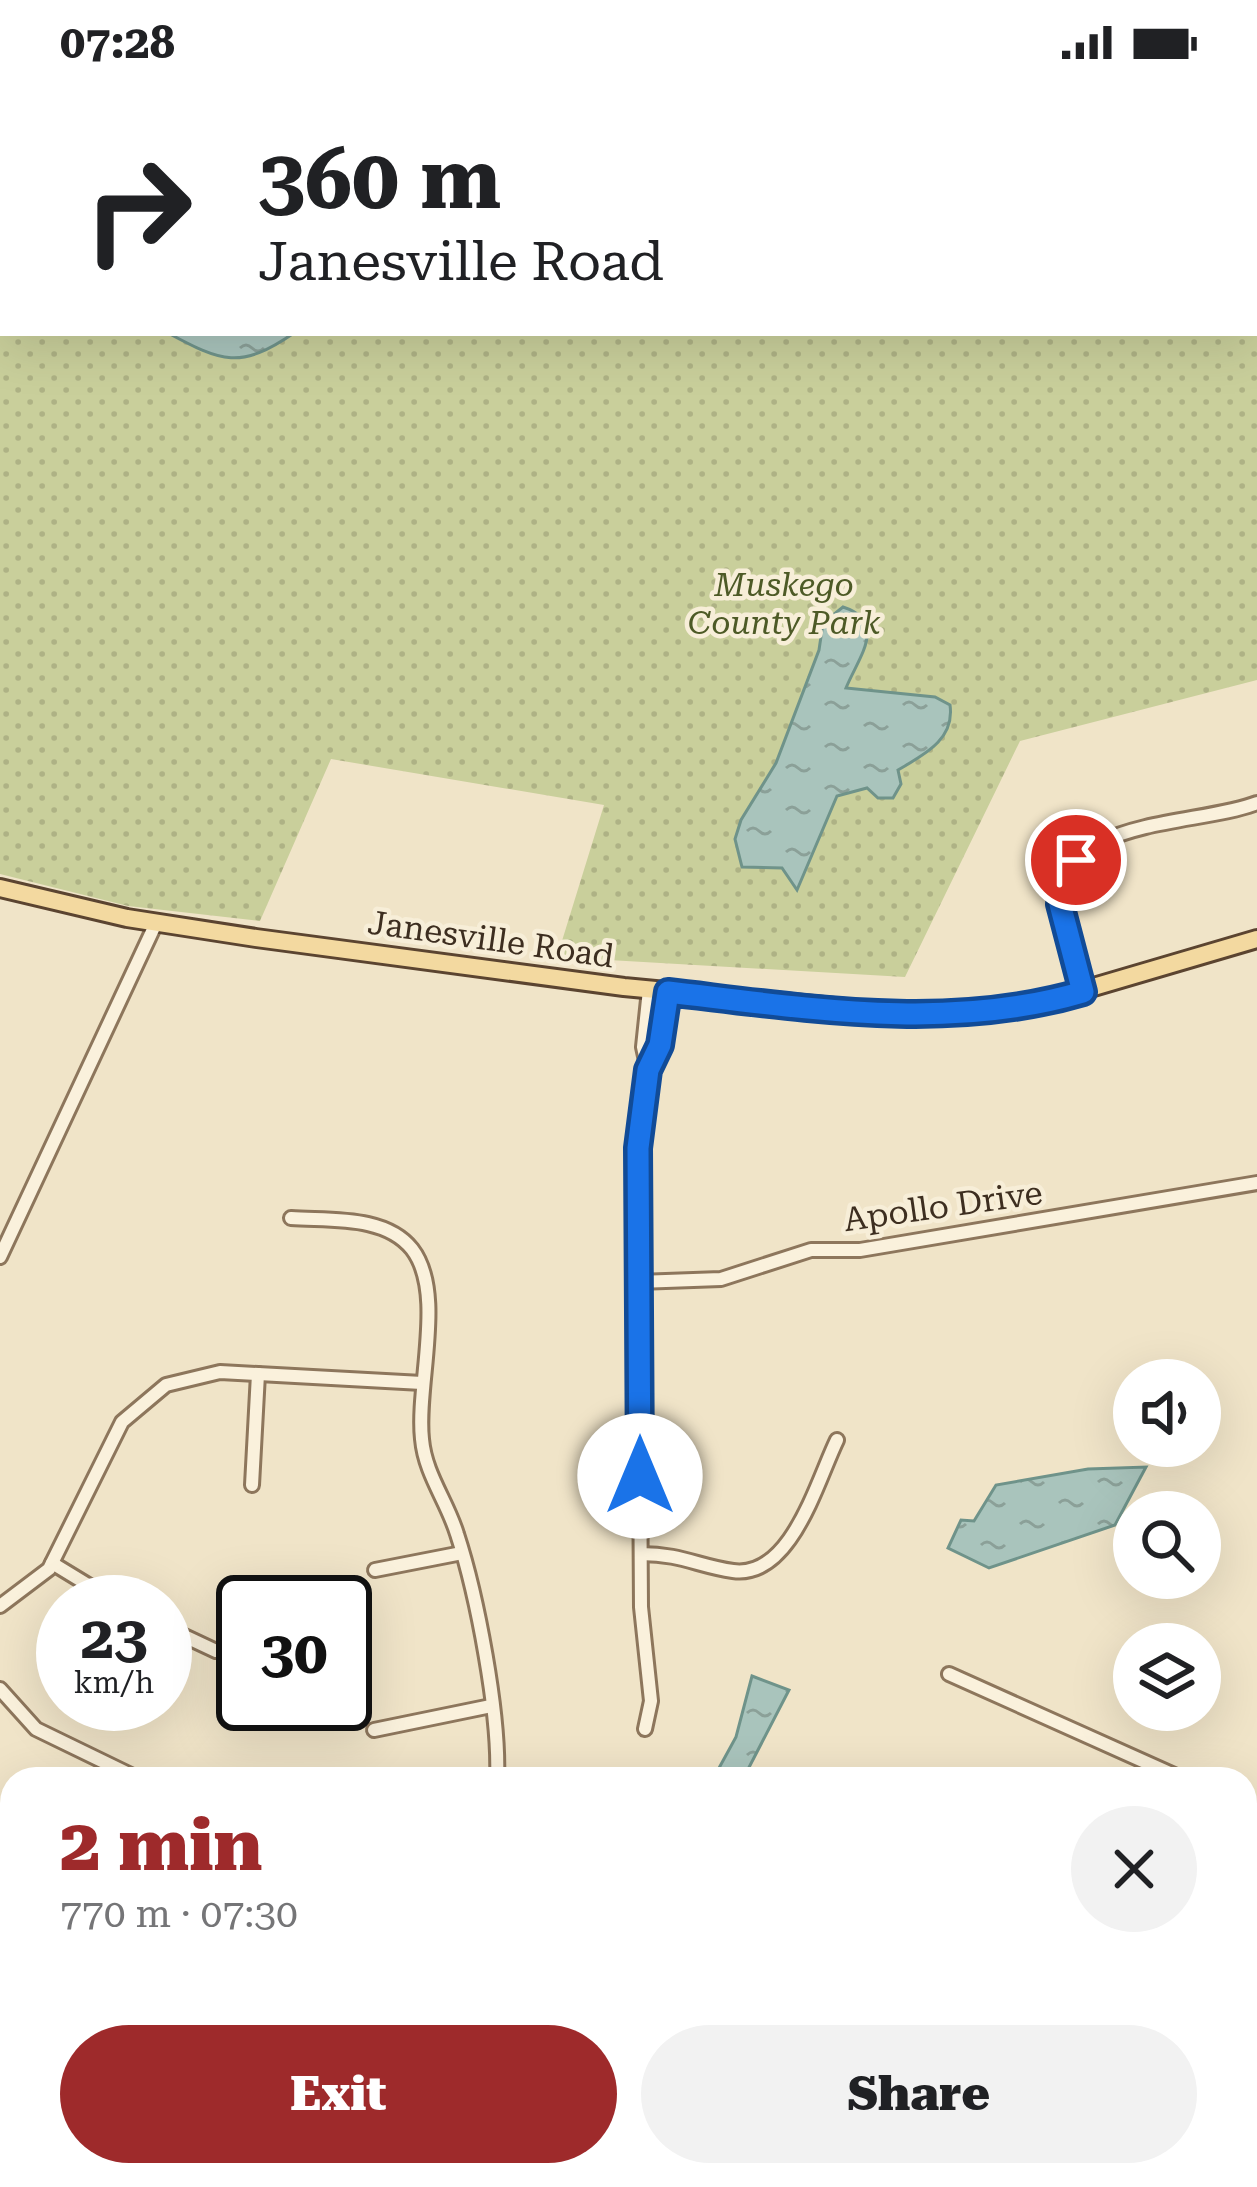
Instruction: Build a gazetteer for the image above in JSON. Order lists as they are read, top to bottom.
{
  "streets": {
    "main road": ["Janesville Road"],
    "street": ["Apollo Drive"]
  },
  "parks": ["Muskego County Park"],
  "page": {
    "status": "07:28",
    "turn": ["360 m", "Janesville Road"],
    "speed": "23 km/h",
    "limit": "30",
    "heading": ["2 min", "770 m · 07:30"],
    "buttons": ["Exit", "Share"]
  }
}
